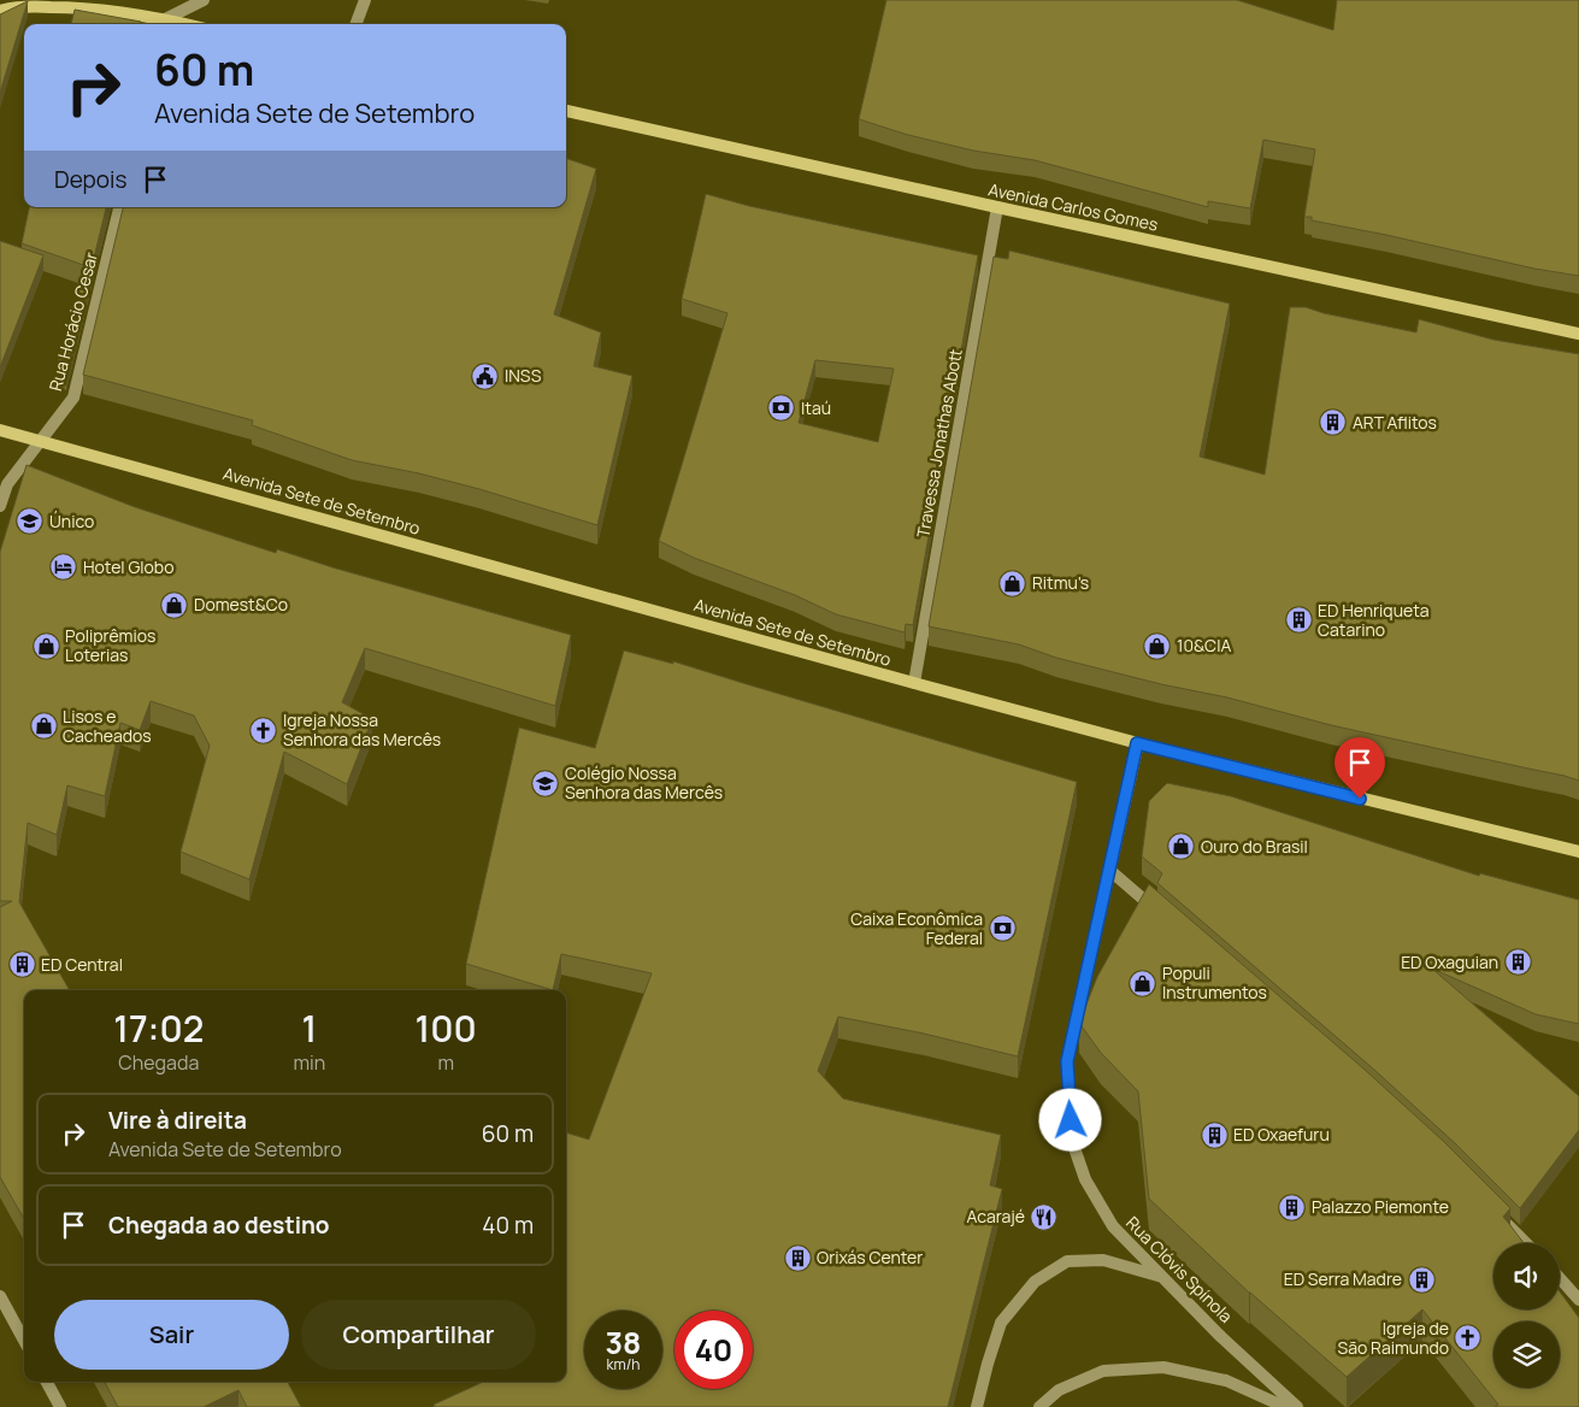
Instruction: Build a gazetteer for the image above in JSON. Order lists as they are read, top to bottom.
{
  "streets": {
    "main road": ["Avenida Carlos Gomes", "Avenida Sete de Setembro"],
    "street": ["Rua Horácio Cesar", "Travessa Jonathas Abott", "Rua Clóvis Spínola"]
  },
  "crossings": [
    ["Avenida Carlos Gomes", "Travessa Jonathas Abott"],
    ["Rua Horácio Cesar", "Avenida Sete de Setembro"],
    ["Travessa Jonathas Abott", "Avenida Sete de Setembro"],
    ["Avenida Sete de Setembro", "Rua Clóvis Spínola"]
  ],
  "places": {
    "public building": ["INSS"],
    "bank": ["Itaú", "Caixa Econômica Federal"],
    "building": [
      "ART Aflitos",
      "ED Henriqueta Catarino",
      "ED Oxaguian",
      "ED Central",
      "ED Oxaefuru",
      "Palazzo Piemonte",
      "Orixás Center",
      "ED Serra Madre"
    ],
    "school or university": ["Único", "Colégio Nossa Senhora das Mercês"],
    "hotel": ["Hotel Globo"],
    "shop": [
      "Ritmu's",
      "Domest&Co",
      "Poliprêmios Loterias",
      "10&CIA",
      "Lisos e Cacheados",
      "Ouro do Brasil",
      "Populi Instrumentos"
    ],
    "church": ["Igreja Nossa Senhora das Mercês", "Igreja de São Raimundo"],
    "restaurant": ["Acarajé"]
  },
  "page": {
    "turn": ["60 m", "Avenida Sete de Setembro"],
    "then": "Depois",
    "eta": [
      "17:02",
      "Chegada",
      "1",
      "min",
      "100",
      "m"
    ],
    "list": [
      {
        "name": "Vire à direita",
        "note": "Avenida Sete de Setembro",
        "value": "60 m"
      },
      {
        "name": "Chegada ao destino",
        "value": "40 m"
      }
    ],
    "buttons": ["Sair", "Compartilhar"],
    "speed": "38 km/h",
    "limit": "40"
  }
}
